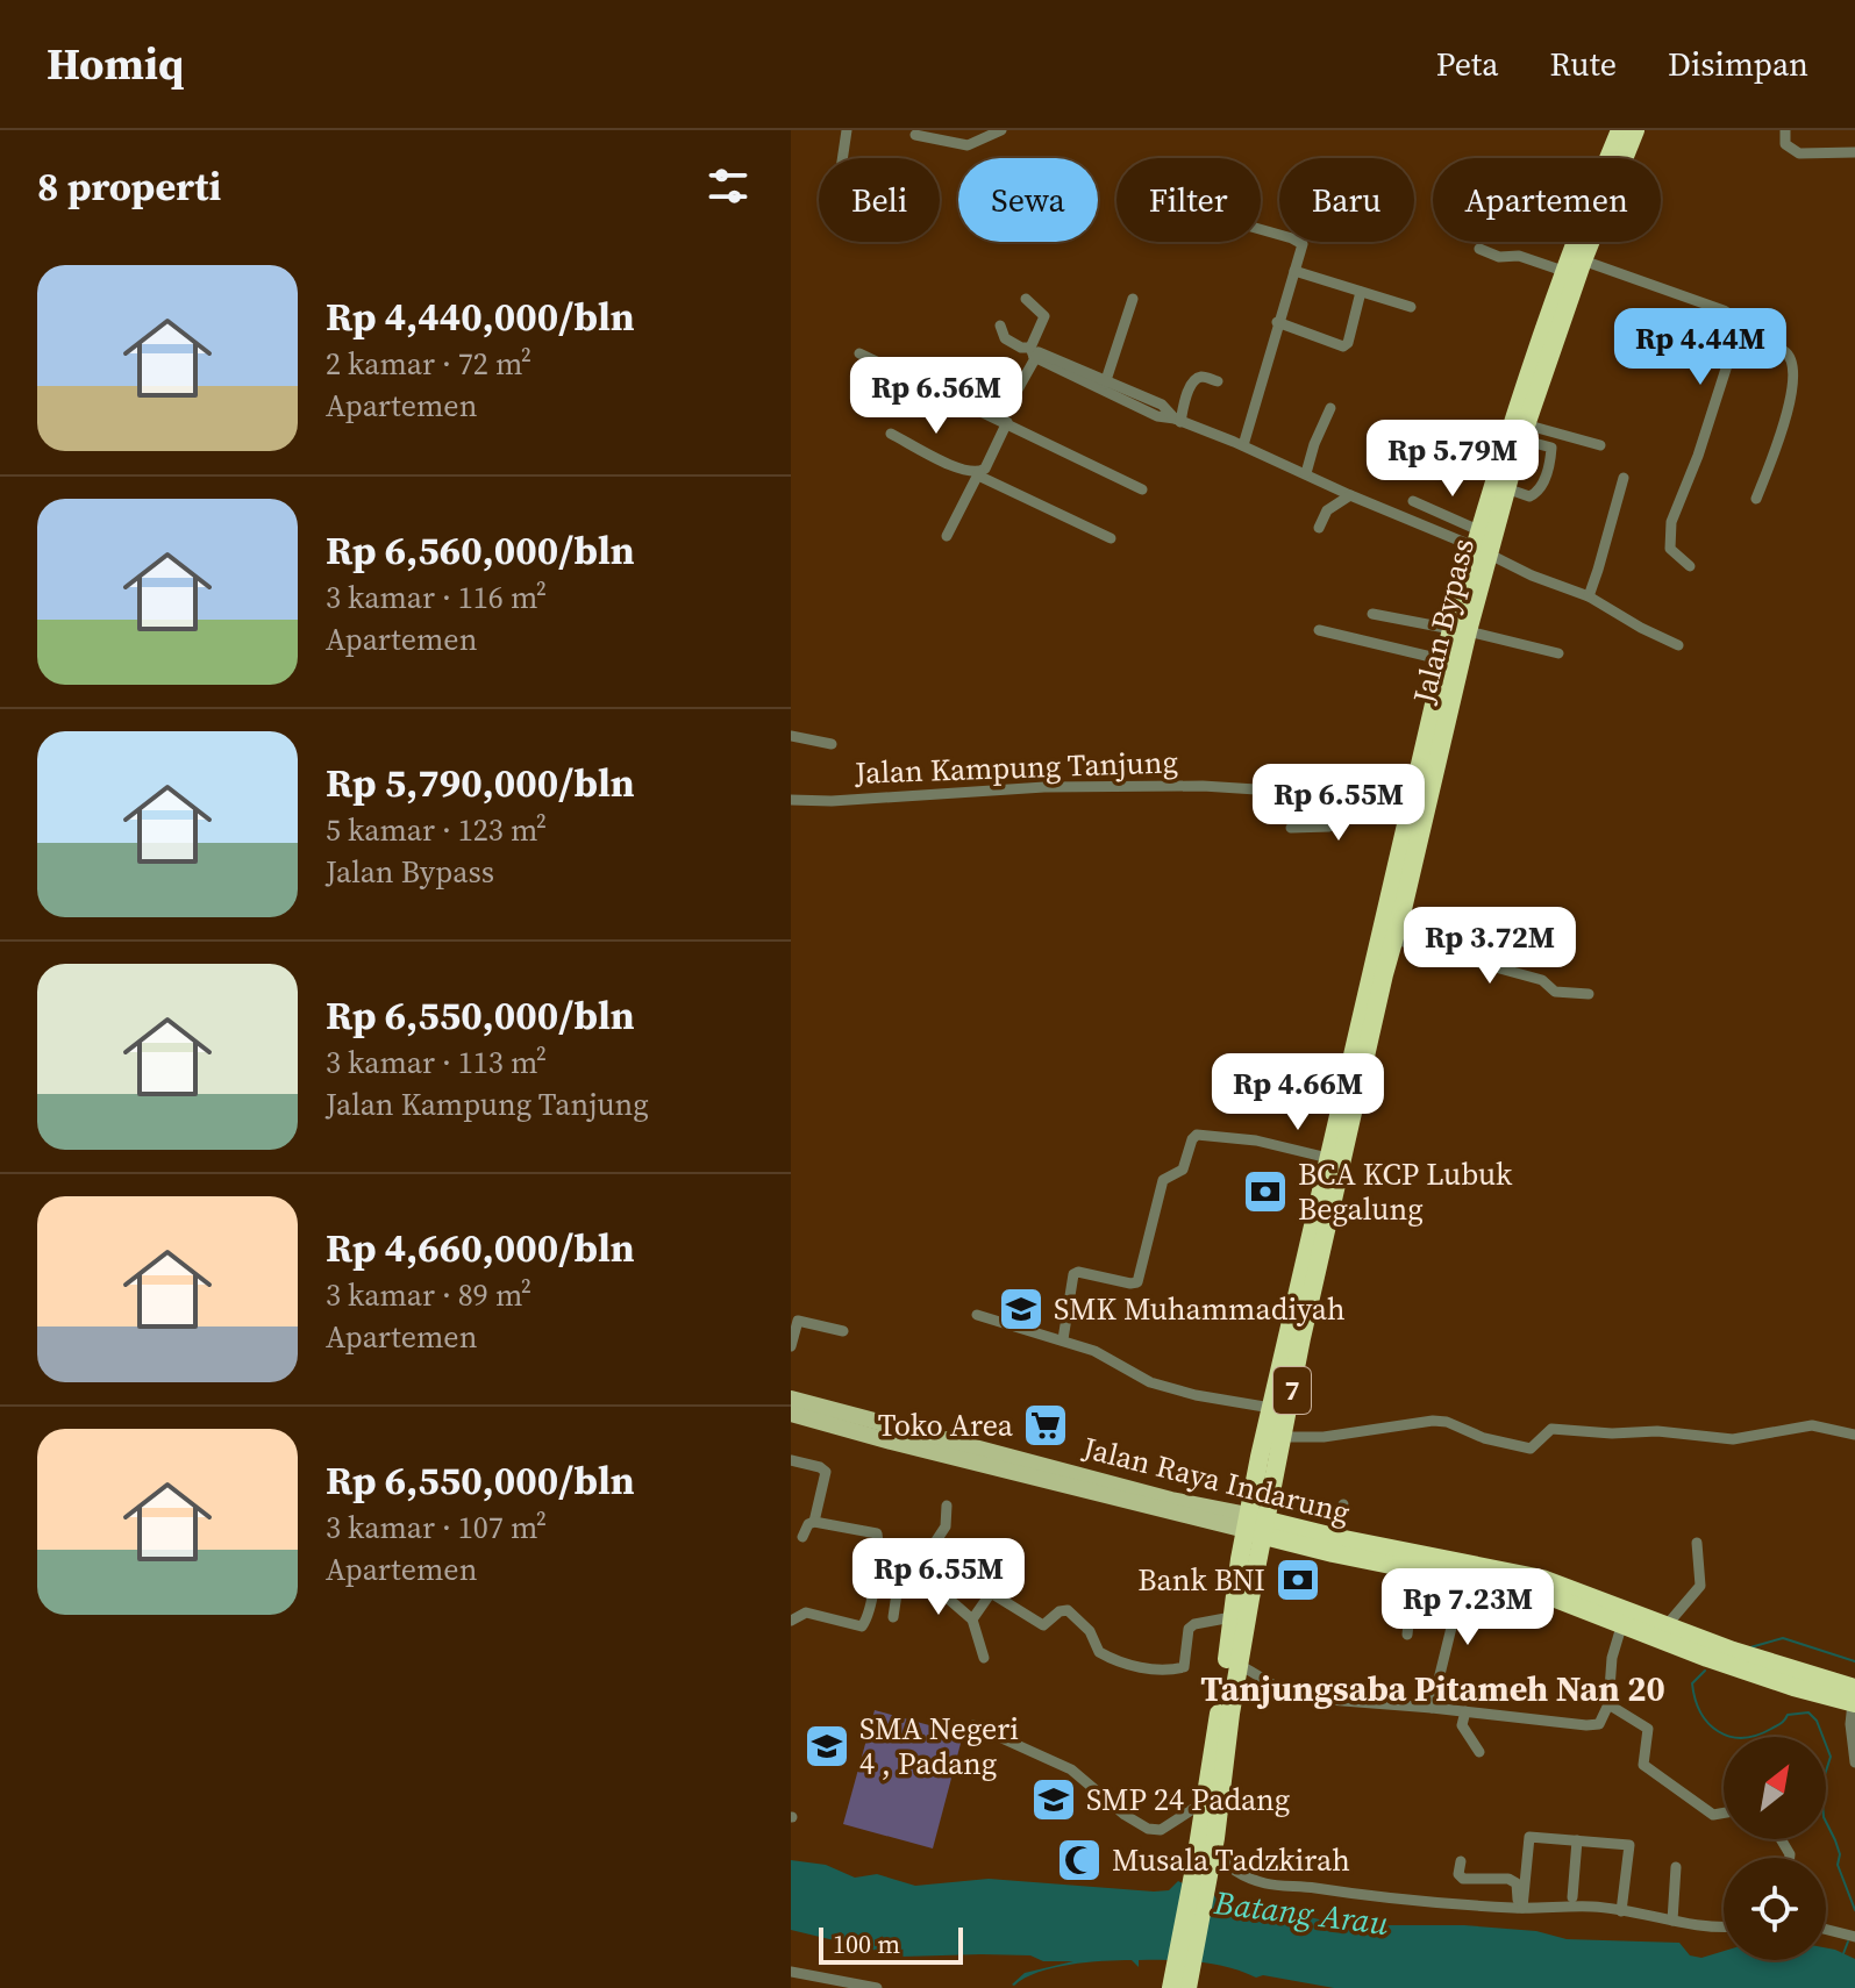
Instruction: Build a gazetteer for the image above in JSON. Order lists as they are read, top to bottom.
{
  "streets": {
    "highway": ["Jalan Bypass", "7", "Jalan Raya Indarung"],
    "street": ["Jalan Kampung Tanjung"]
  },
  "crossings": [
    ["Jalan Bypass", "7"],
    ["7", "Jalan Raya Indarung"]
  ],
  "districts": ["Tanjungsaba Pitameh Nan 20"],
  "water": ["Batang Arau"],
  "places": {
    "bank": ["BCA KCP Lubuk Begalung", "Bank BNI"],
    "school or university": ["SMK Muhammadiyah", "SMA Negeri 4 , Padang", "SMP 24 Padang"],
    "supermarket": ["Toko Area"],
    "mosque": ["Musala Tadzkirah"]
  },
  "scale_bar": "100 m",
  "north": "top right",
  "page": {
    "header": "Homiq",
    "nav": ["Peta", "Rute", "Disimpan"],
    "heading": "8 properti",
    "chip": [
      "Beli",
      "Sewa",
      "Filter",
      "Baru",
      "Apartemen"
    ],
    "list": [
      {
        "name": "Rp 4,440,000/bln",
        "note": "2 kamar · 72 m² · Apartemen"
      },
      {
        "name": "Rp 6,560,000/bln",
        "note": "3 kamar · 116 m² · Apartemen"
      },
      {
        "name": "Rp 5,790,000/bln",
        "note": "5 kamar · 123 m² · Jalan Bypass"
      },
      {
        "name": "Rp 6,550,000/bln",
        "note": "3 kamar · 113 m² · Jalan Kampung Tanjung"
      },
      {
        "name": "Rp 4,660,000/bln",
        "note": "3 kamar · 89 m² · Apartemen"
      },
      {
        "name": "Rp 6,550,000/bln",
        "note": "3 kamar · 107 m² · Apartemen"
      }
    ],
    "price": [
      "Rp 4.44M",
      "Rp 6.56M",
      "Rp 5.79M",
      "Rp 6.55M",
      "Rp 3.72M",
      "Rp 4.66M",
      "Rp 6.55M",
      "Rp 7.23M"
    ],
    "scale": "100 m"
  }
}
